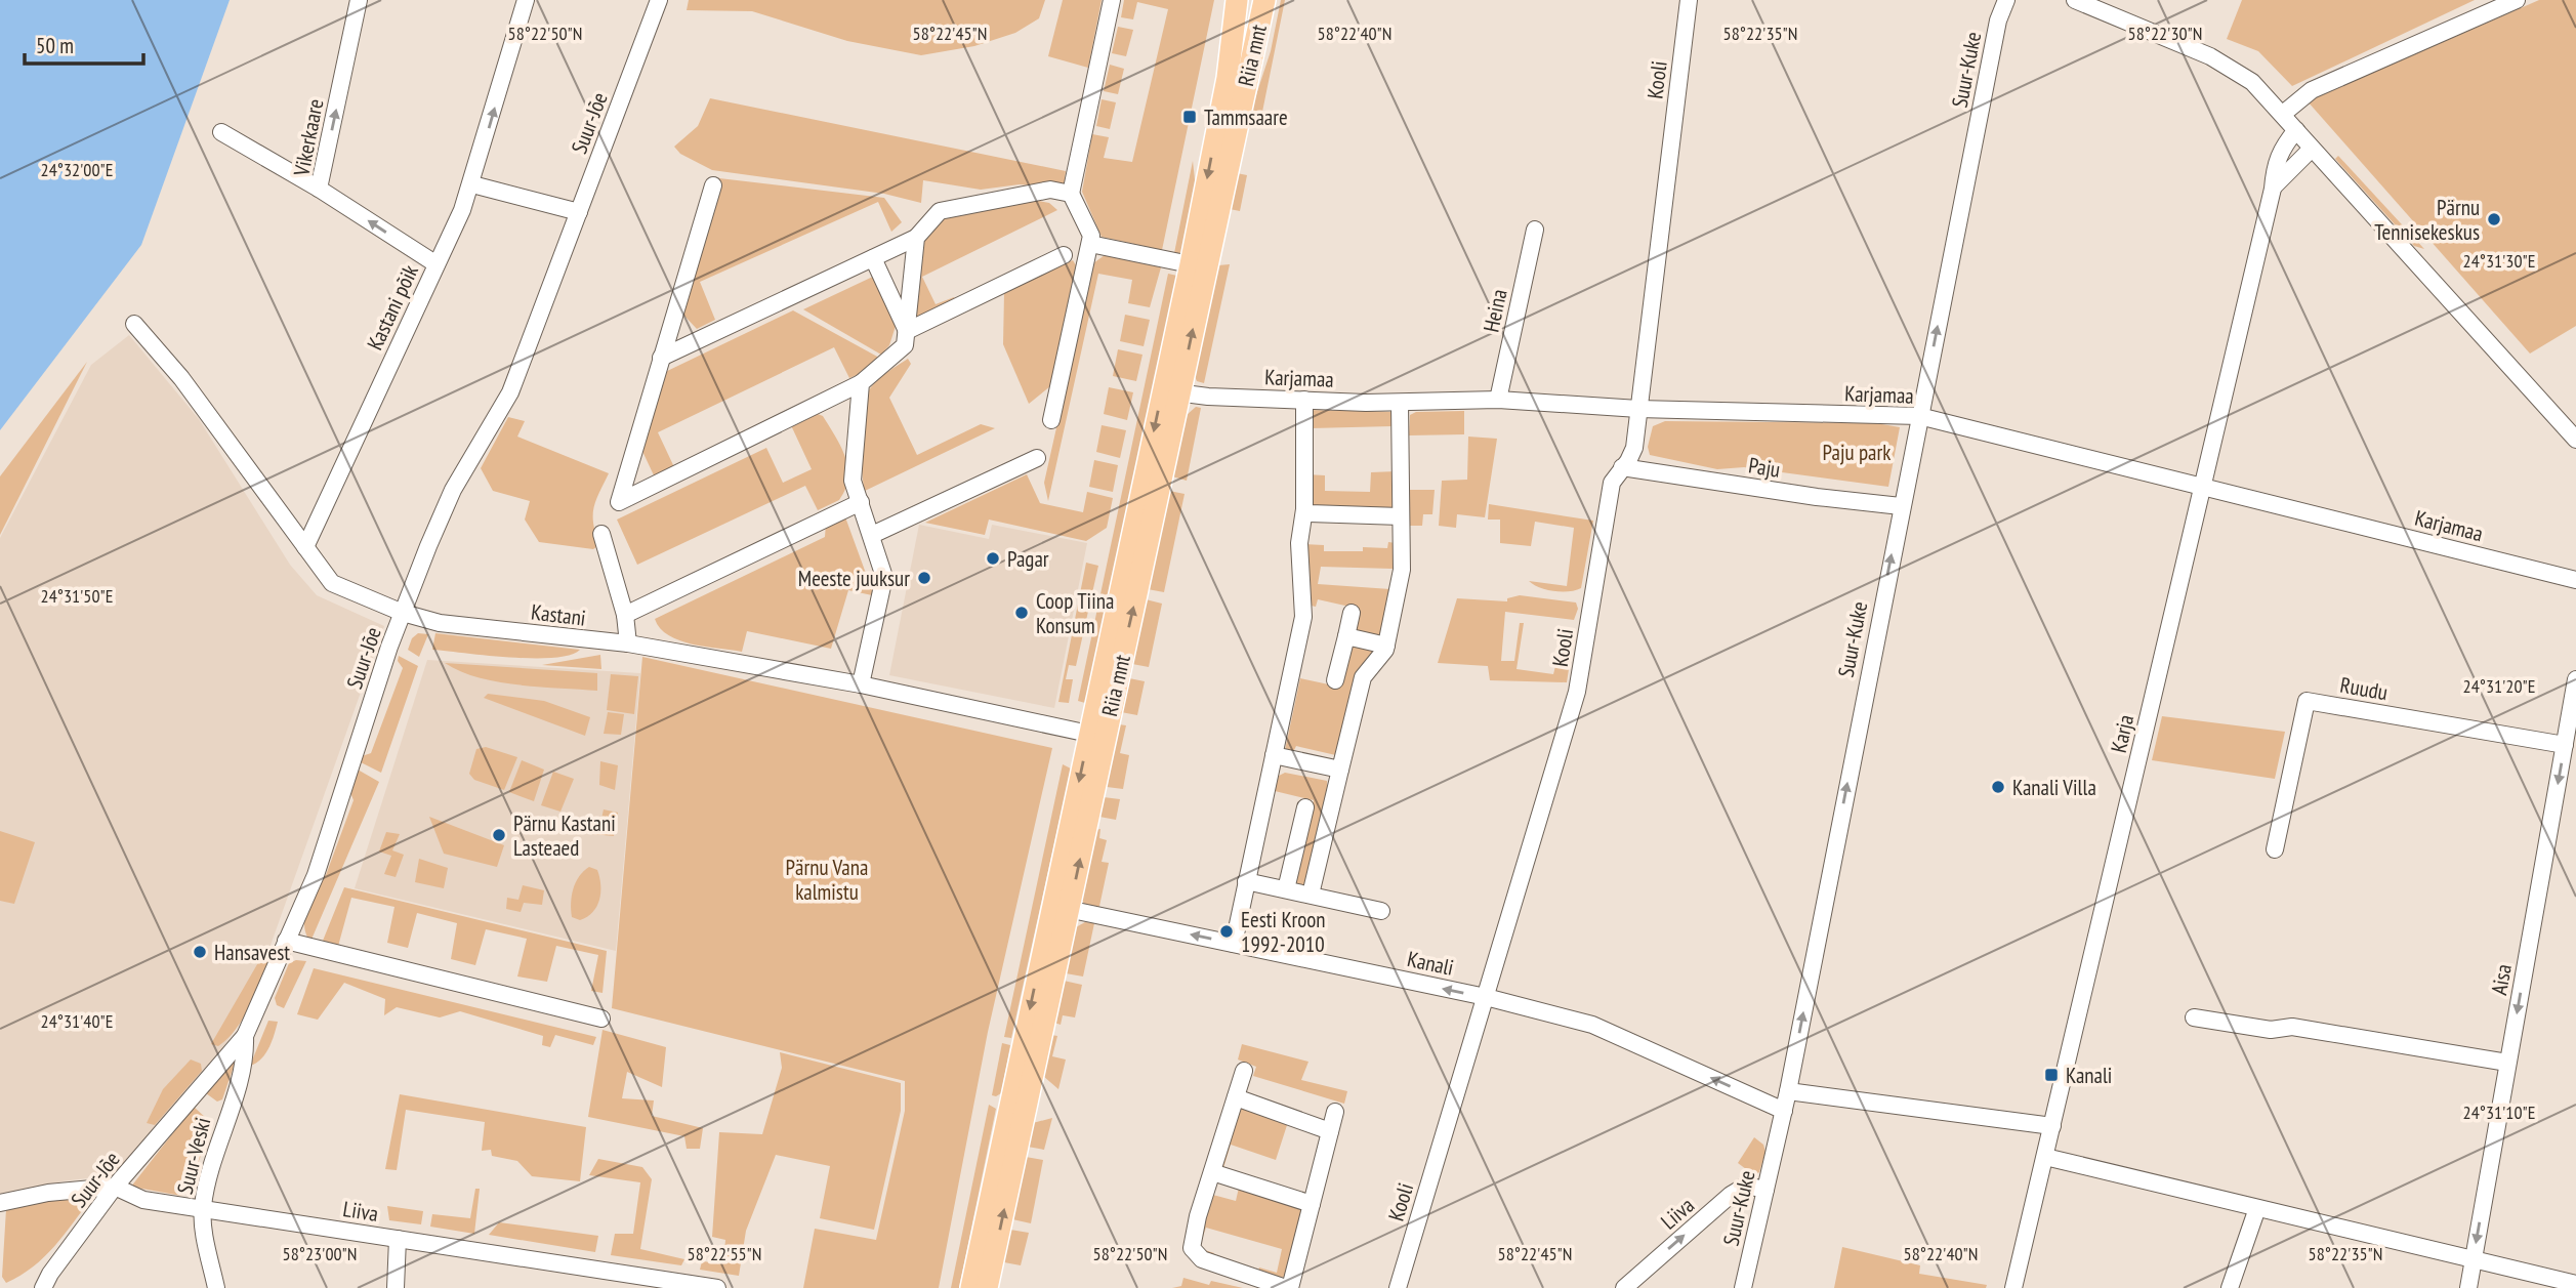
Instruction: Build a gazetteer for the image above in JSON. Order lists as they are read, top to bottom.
{
  "streets": {
    "main road": ["Riia mnt"],
    "street": [
      "Suur-Kuke",
      "Kooli",
      "Suur-Jõe",
      "Vikerkaare",
      "Kastani põik",
      "Heina",
      "Karjamaa",
      "Paju",
      "Kastani",
      "Ruudu",
      "Karja",
      "Kanali",
      "Aisa",
      "Suur-Veski",
      "Liiva"
    ]
  },
  "crossings": [
    ["Riia mnt", "Karjamaa"],
    ["Riia mnt", "Kastani"],
    ["Riia mnt", "Kanali"],
    ["Suur-Kuke", "Karjamaa"],
    ["Suur-Kuke", "Paju"],
    ["Suur-Kuke", "Kanali"],
    ["Suur-Kuke", "Liiva"],
    ["Kooli", "Karjamaa"],
    ["Kooli", "Paju"],
    ["Kooli", "Kanali"],
    ["Suur-Jõe", "Kastani"],
    ["Suur-Jõe", "Suur-Veski"],
    ["Suur-Jõe", "Liiva"],
    ["Vikerkaare", "Kastani põik"],
    ["Kastani põik", "Kastani"],
    ["Heina", "Karjamaa"],
    ["Karjamaa", "Karja"],
    ["Ruudu", "Aisa"],
    ["Suur-Veski", "Liiva"]
  ],
  "one_way": [
    "Suur-Kuke",
    "Vikerkaare",
    "Kanali",
    "Aisa"
  ],
  "parks": ["Paju park", "Pärnu Vana kalmistu"],
  "places": {
    "transit": ["Tammsaare", "Kanali"],
    "other": [
      "Pärnu Tennisekeskus",
      "Pagar",
      "Meeste juuksur",
      "Coop Tiina Konsum",
      "Kanali Villa",
      "Pärnu Kastani Lasteaed",
      "Eesti Kroon 1992-2010",
      "Hansavest"
    ]
  },
  "scale_bar": "50 m",
  "coordinates": [
    "58°22'50\"N",
    "58°22'45\"N",
    "58°22'40\"N",
    "58°22'35\"N",
    "58°22'30\"N",
    "24°32'00\"E",
    "24°31'30\"E",
    "24°31'50\"E",
    "24°31'20\"E",
    "24°31'40\"E",
    "24°31'10\"E",
    "58°23'00\"N",
    "58°22'55\"N"
  ]
}
